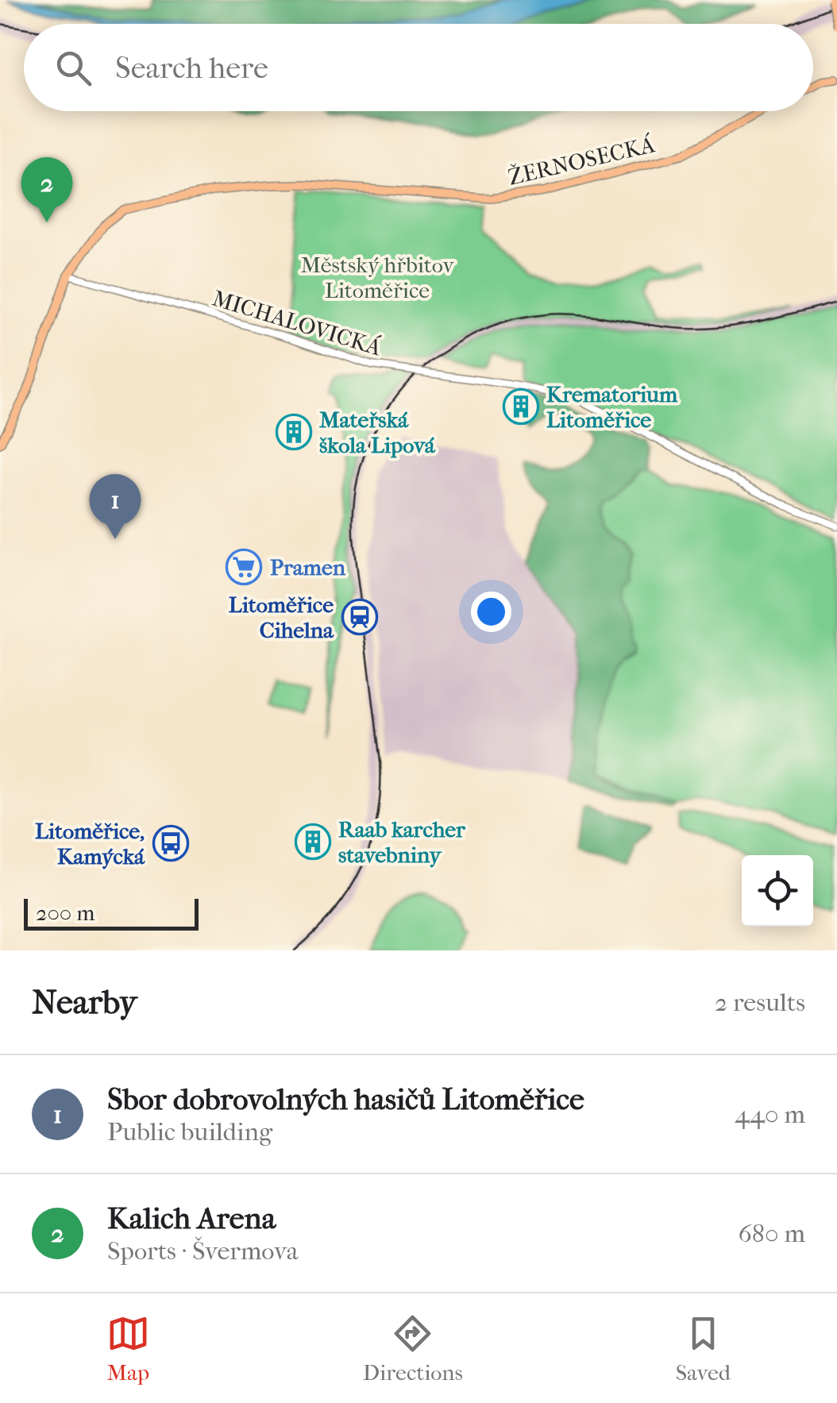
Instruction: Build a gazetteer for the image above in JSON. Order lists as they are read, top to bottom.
{
  "streets": {
    "main road": ["ŽERNOSECKÁ"],
    "street": ["MICHALOVICKÁ"]
  },
  "crossings": [
    ["ŽERNOSECKÁ", "MICHALOVICKÁ"]
  ],
  "parks": ["Městský hřbitov Litoměřice"],
  "places": {
    "building": ["Krematorium Litoměřice", "Mateřská škola Lipová", "Raab karcher stavebniny"],
    "supermarket": ["Pramen"],
    "station": ["Litoměřice Cihelna"],
    "bus stop": ["Litoměřice, Kamýcká"]
  },
  "scale_bar": "200 m",
  "page": {
    "search": "Search here",
    "pins": ["2", "1"],
    "scale": "200 m",
    "heading": ["Nearby", "2 results"],
    "list": [
      {
        "mark": "1",
        "name": "Sbor dobrovolných hasičů Litoměřice",
        "note": "Public building",
        "value": "440 m"
      },
      {
        "mark": "2",
        "name": "Kalich Arena",
        "note": "Sports · Švermova",
        "value": "680 m"
      }
    ],
    "nav": ["Map", "Directions", "Saved"]
  }
}
